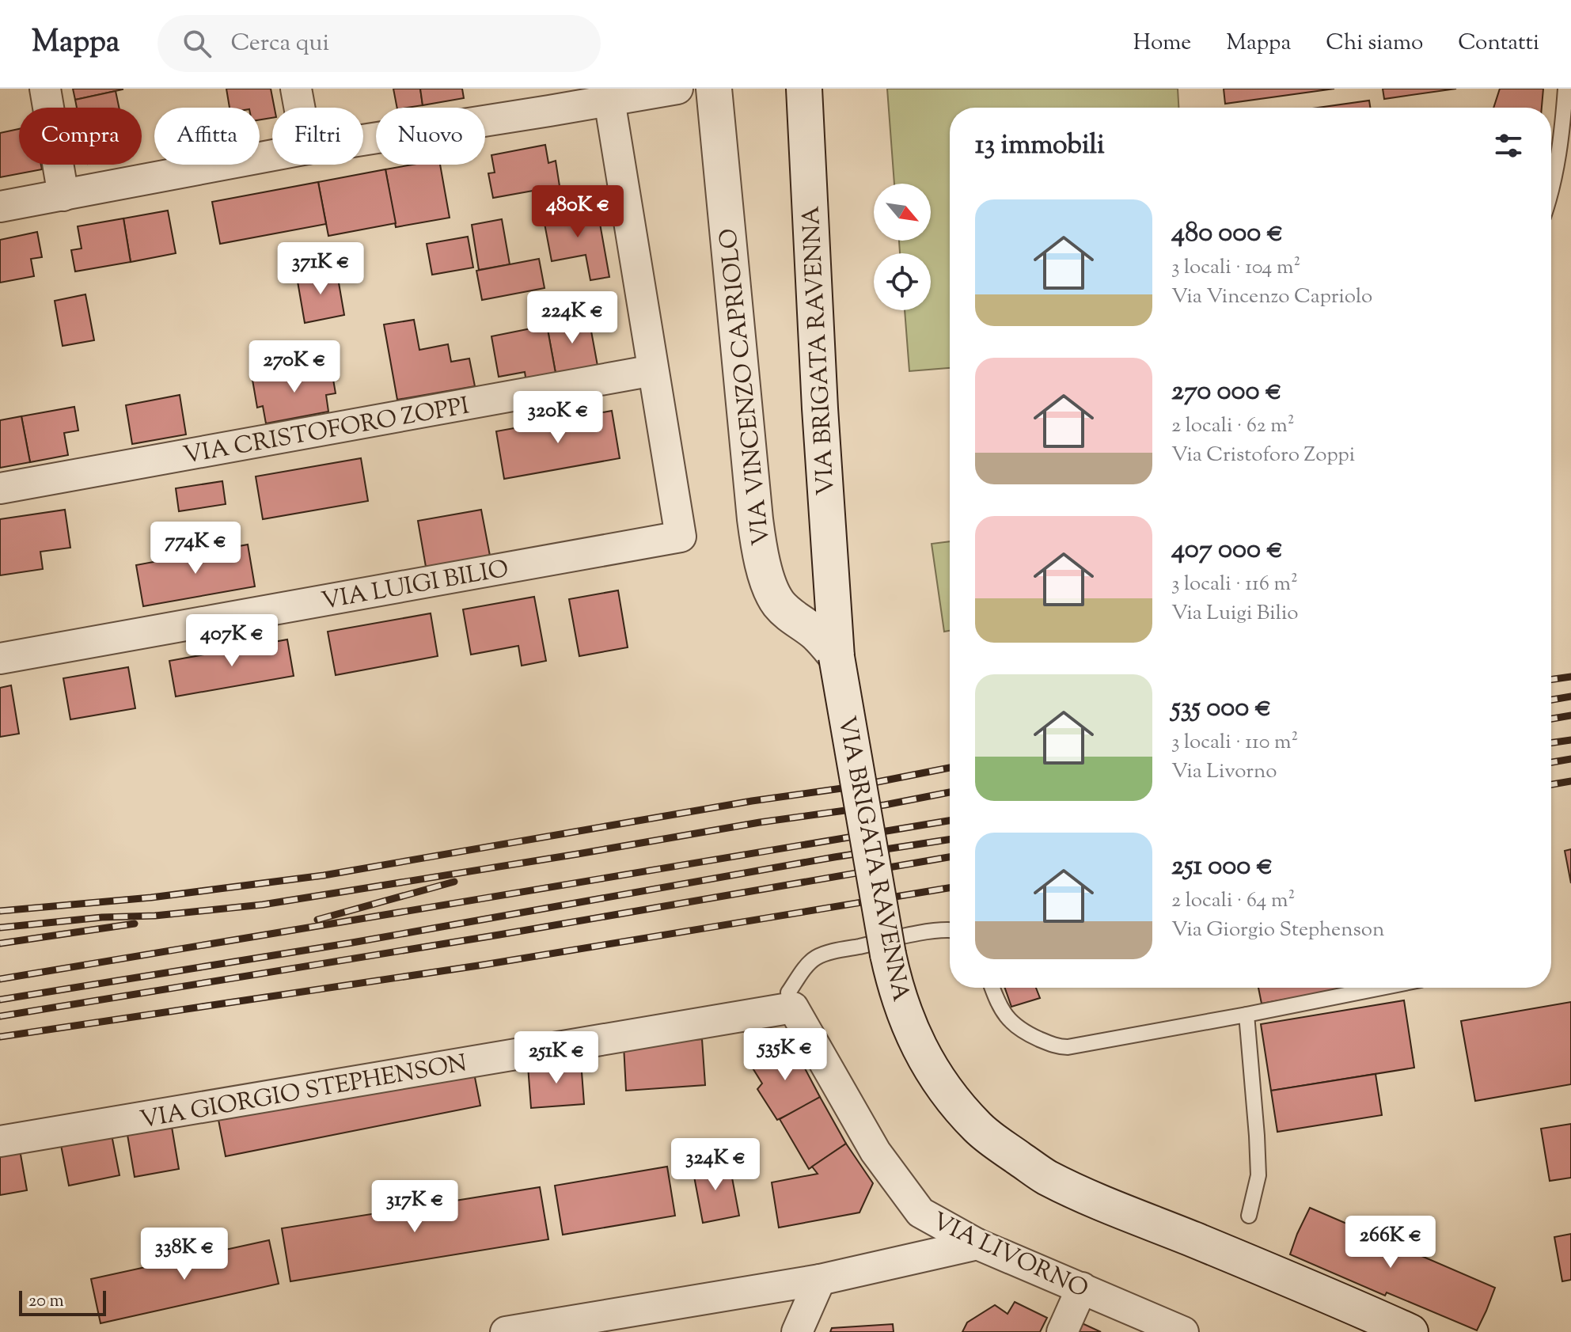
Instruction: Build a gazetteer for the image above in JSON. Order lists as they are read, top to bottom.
{
  "streets": {
    "main road": ["VIA BRIGATA RAVENNA", "VIA VINCENZO CAPRIOLO"],
    "street": [
      "VIA CRISTOFORO ZOPPI",
      "VIA LUIGI BILIO",
      "VIA GIORGIO STEPHENSON",
      "VIA LIVORNO"
    ]
  },
  "crossings": [
    ["VIA BRIGATA RAVENNA", "VIA VINCENZO CAPRIOLO"],
    ["VIA CRISTOFORO ZOPPI", "VIA LUIGI BILIO"],
    ["VIA GIORGIO STEPHENSON", "VIA LIVORNO"]
  ],
  "scale_bar": "20 m",
  "north": "bottom right",
  "page": {
    "header": "Mappa",
    "search": "Cerca qui",
    "nav": [
      "Home",
      "Mappa",
      "Chi siamo",
      "Contatti"
    ],
    "chip": [
      "Compra",
      "Affitta",
      "Filtri",
      "Nuovo"
    ],
    "heading": "13 immobili",
    "list": [
      {
        "name": "480 000 €",
        "note": "3 locali · 104 m² · Via Vincenzo Capriolo"
      },
      {
        "name": "270 000 €",
        "note": "2 locali · 62 m² · Via Cristoforo Zoppi"
      },
      {
        "name": "407 000 €",
        "note": "3 locali · 116 m² · Via Luigi Bilio"
      },
      {
        "name": "535 000 €",
        "note": "3 locali · 110 m² · Via Livorno"
      },
      {
        "name": "251 000 €",
        "note": "2 locali · 64 m² · Via Giorgio Stephenson"
      }
    ],
    "price": [
      "480K €",
      "371K €",
      "224K €",
      "270K €",
      "320K €",
      "774K €",
      "407K €",
      "535K €",
      "251K €",
      "324K €",
      "317K €",
      "266K €",
      "338K €"
    ],
    "scale": "20 m"
  }
}
